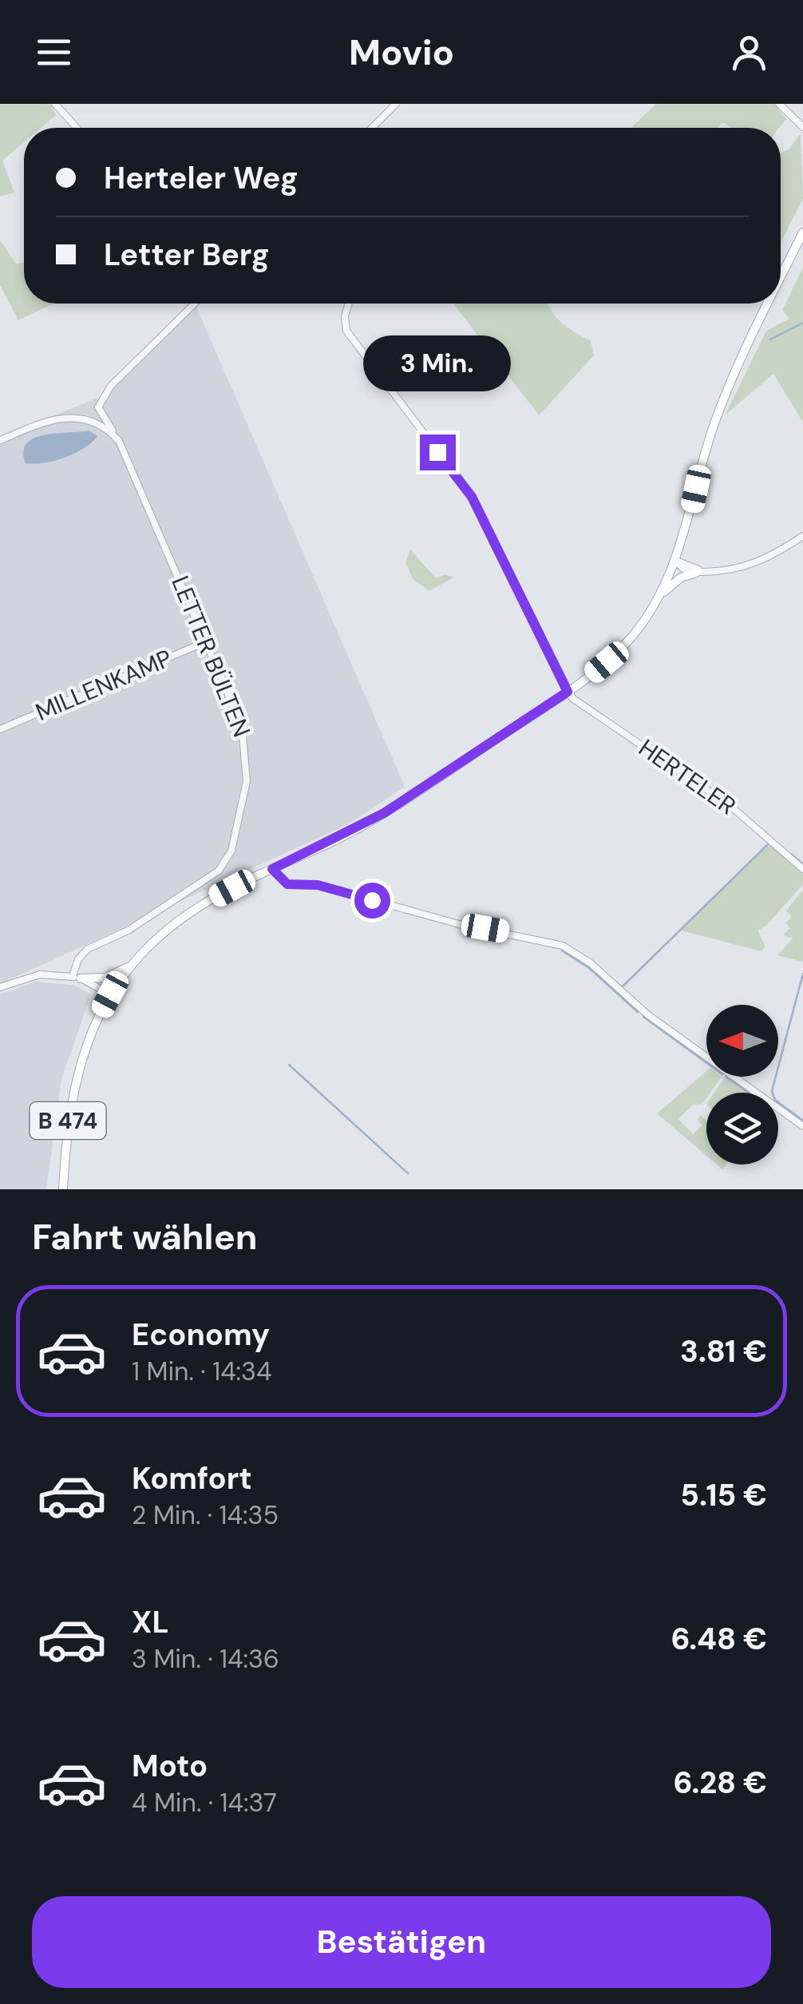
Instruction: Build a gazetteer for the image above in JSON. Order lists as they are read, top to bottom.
{
  "streets": {
    "main road": ["B 474"],
    "street": ["LETTER BÜLTEN", "MILLENKAMP", "HERTELER"]
  },
  "crossings": [
    ["LETTER BÜLTEN", "MILLENKAMP"],
    ["HERTELER", "B 474"]
  ],
  "north": "left",
  "page": {
    "header": "Movio",
    "banner": ["Herteler Weg", "Letter Berg"],
    "bubble": "3 Min.",
    "heading": "Fahrt wählen",
    "list": [
      {
        "name": "Economy",
        "note": "1 Min. · 14:34",
        "value": "3.81 €"
      },
      {
        "name": "Komfort",
        "note": "2 Min. · 14:35",
        "value": "5.15 €"
      },
      {
        "name": "XL",
        "note": "3 Min. · 14:36",
        "value": "6.48 €"
      },
      {
        "name": "Moto",
        "note": "4 Min. · 14:37",
        "value": "6.28 €"
      }
    ],
    "buttons": "Bestätigen"
  }
}
